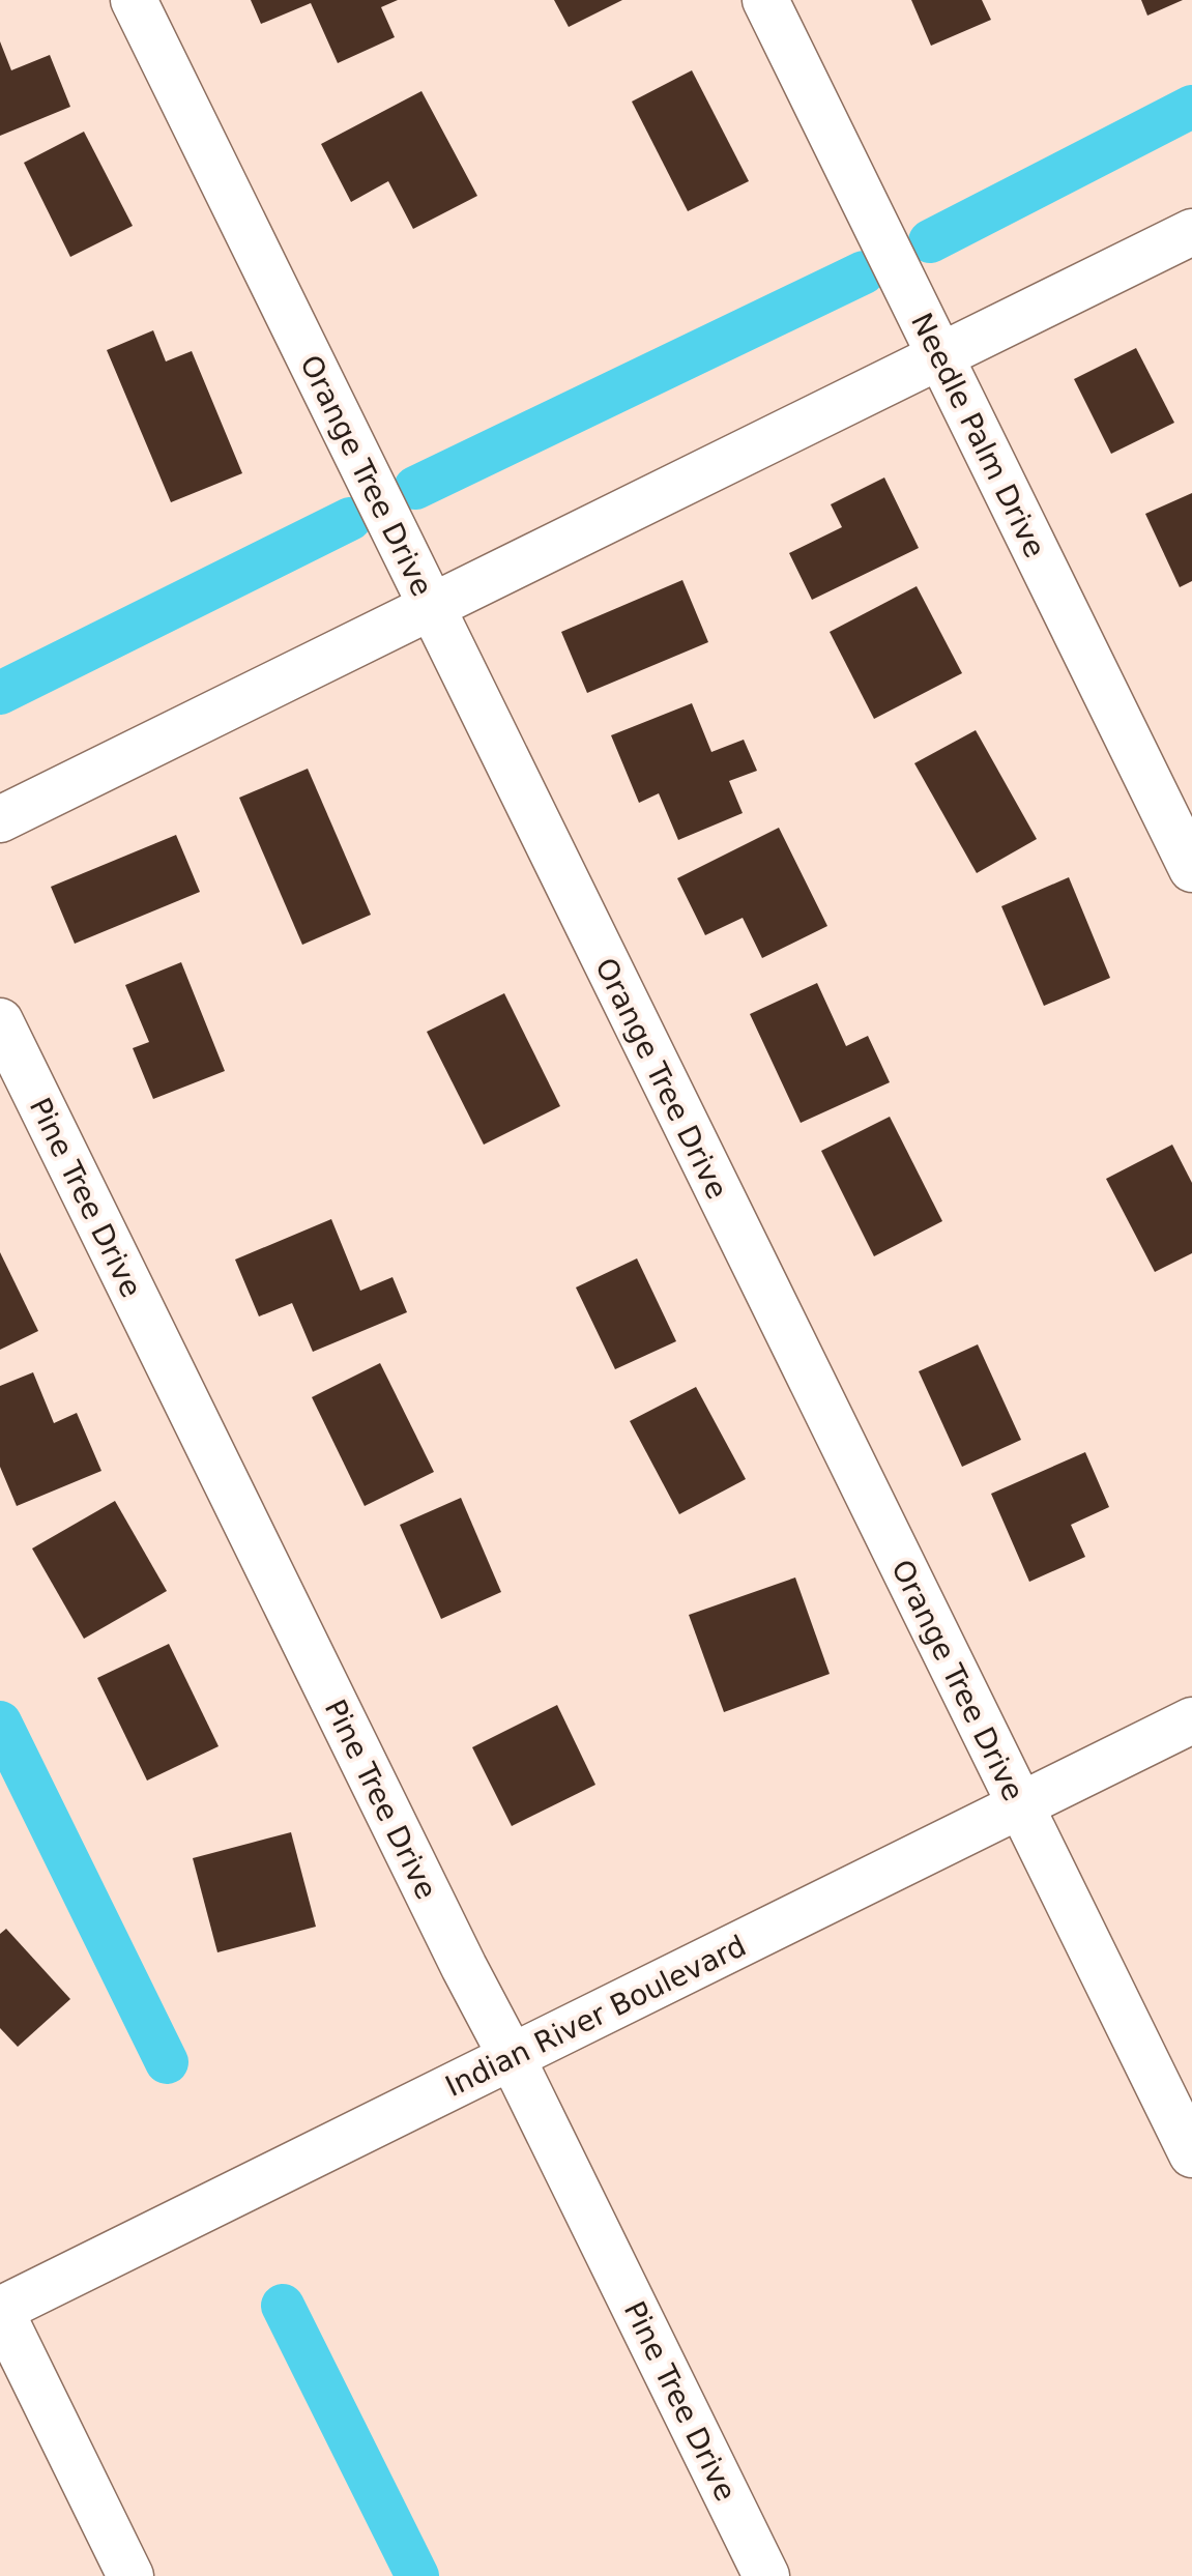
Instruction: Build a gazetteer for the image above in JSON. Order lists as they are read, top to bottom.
{
  "streets": {
    "street": [
      "Needle Palm Drive",
      "Orange Tree Drive",
      "Pine Tree Drive",
      "Indian River Boulevard"
    ]
  },
  "crossings": [
    ["Orange Tree Drive", "Indian River Boulevard"],
    ["Pine Tree Drive", "Indian River Boulevard"]
  ]
}
